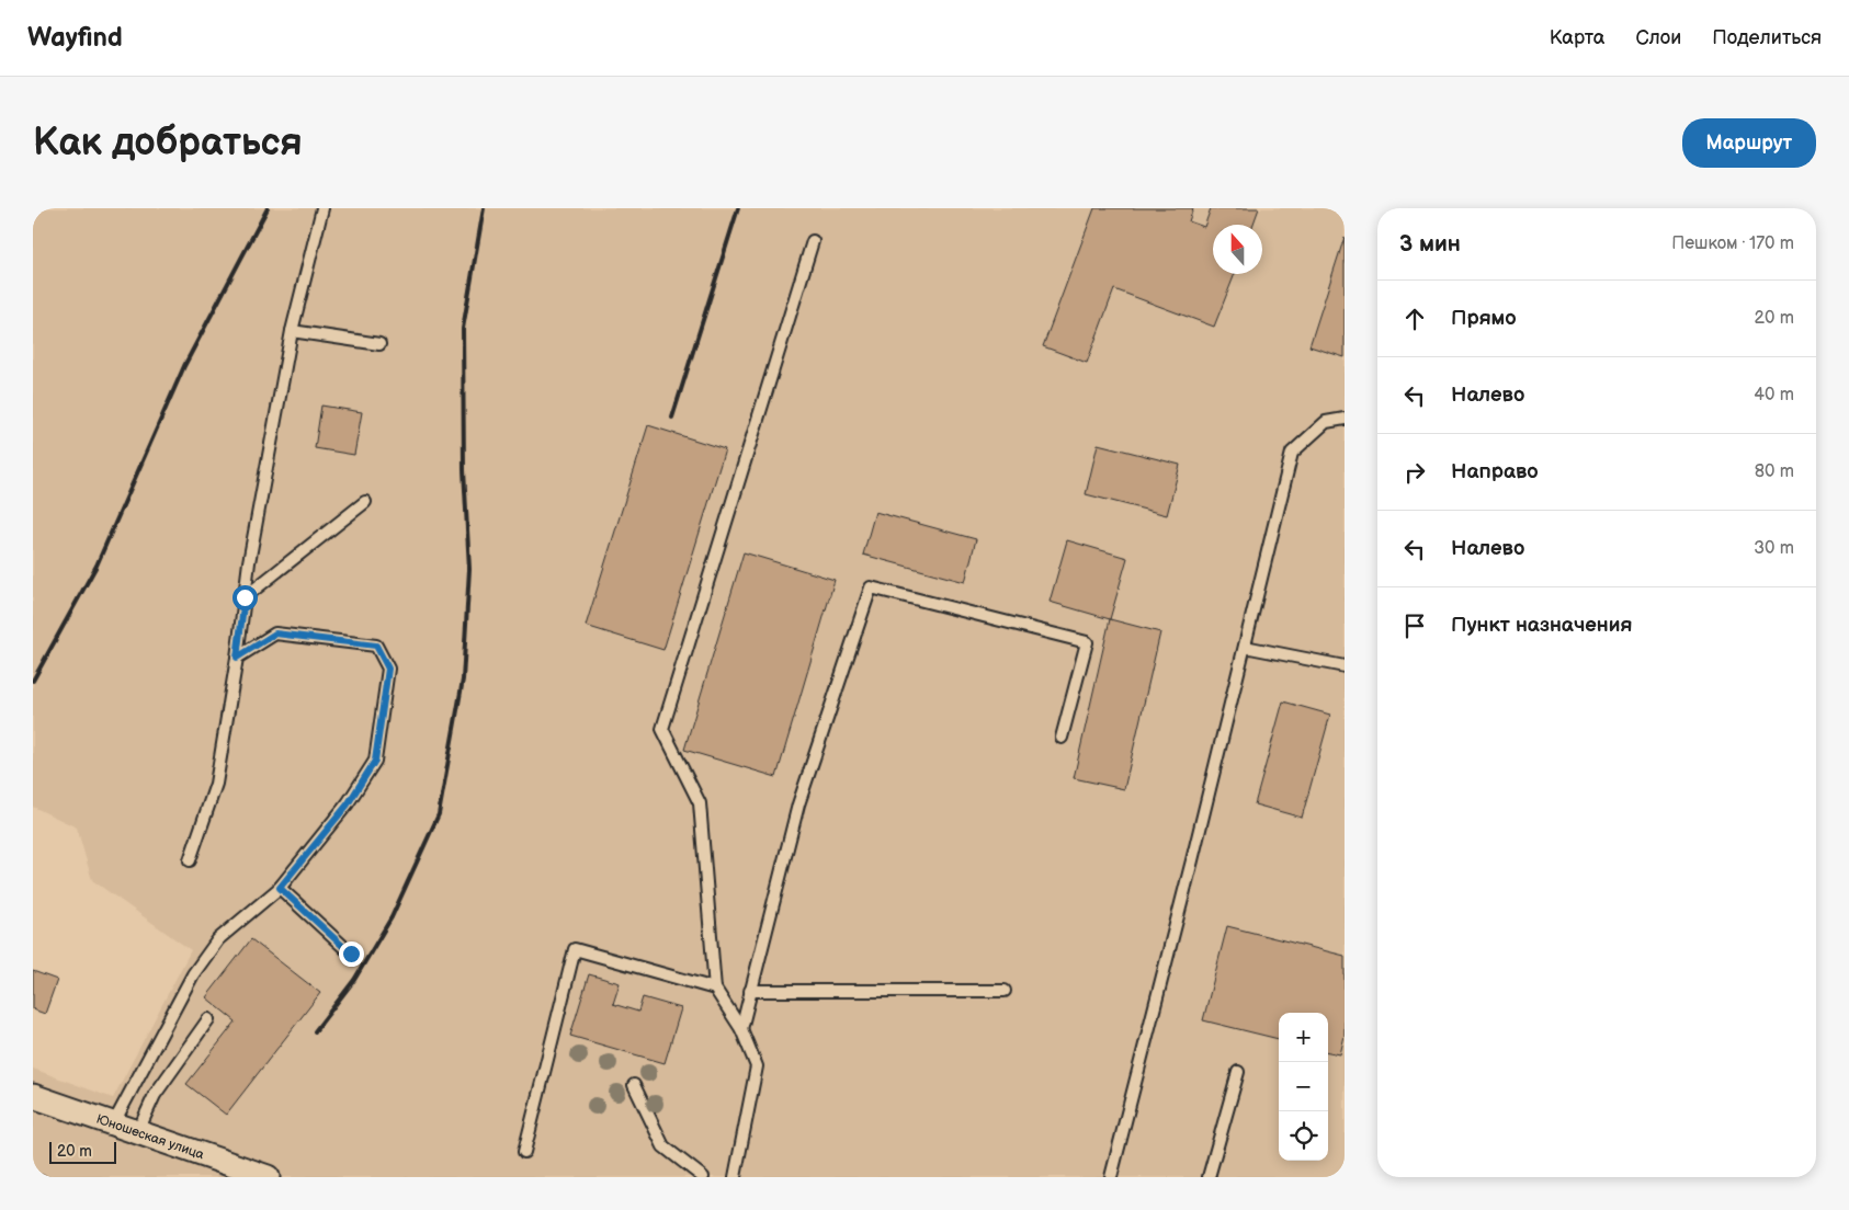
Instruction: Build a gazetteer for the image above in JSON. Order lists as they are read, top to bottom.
{
  "streets": {
    "street": ["Юношеская улица"]
  },
  "scale_bar": "20 m",
  "north": "top",
  "page": {
    "header": "Wayfind",
    "nav": ["Карта", "Слои", "Поделиться"],
    "buttons": "Маршрут",
    "title": "Как добраться",
    "heading": ["3 мин", "Пешком · 170 m"],
    "list": [
      ["Прямо", "20 m"],
      ["Налево", "40 m"],
      ["Направо", "80 m"],
      ["Налево", "30 m"],
      "Пункт назначения"
    ],
    "map_buttons": ["+", "−"],
    "scale": "20 m"
  }
}
